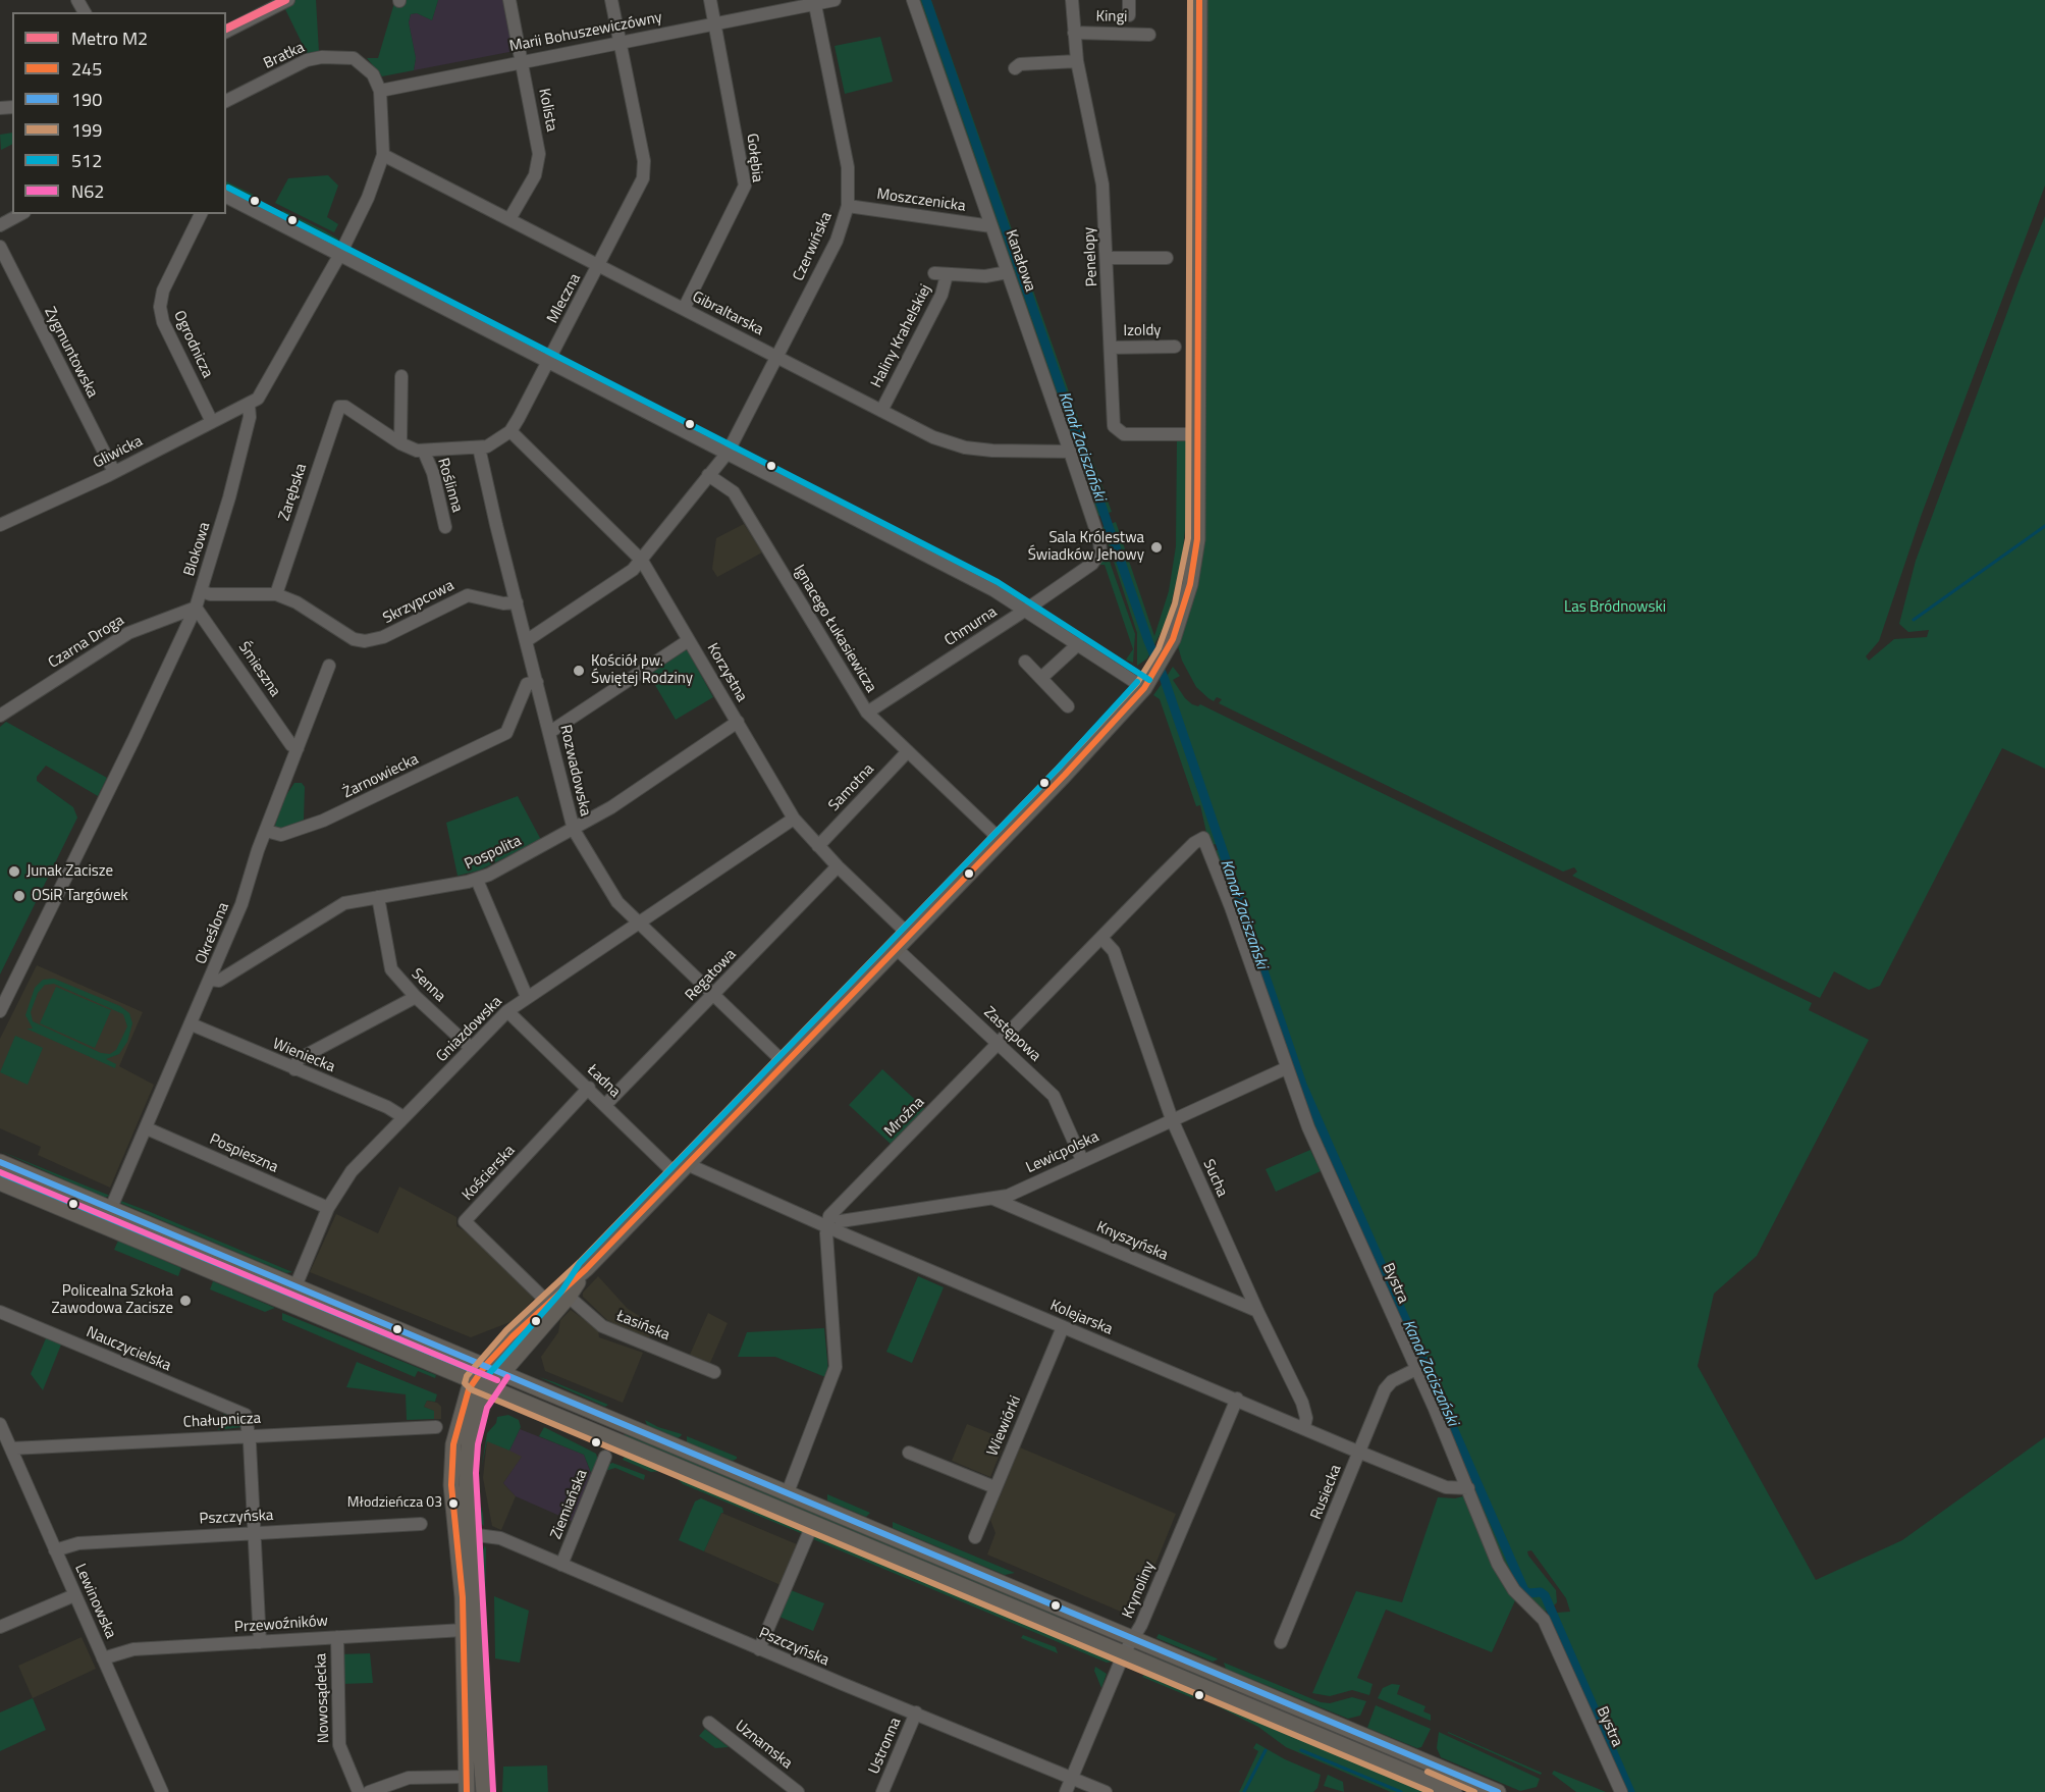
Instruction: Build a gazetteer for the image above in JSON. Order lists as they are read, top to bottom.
{
  "streets": {
    "street": [
      "Kingi",
      "Marii Bohuszewiczówny",
      "Bratka",
      "Kolista",
      "Gołębia",
      "Moszczenicka",
      "Czerwińska",
      "Penelopy",
      "Kanałowa",
      "Mleczna",
      "Gibraltarska",
      "Izoldy",
      "Haliny Krahelskiej",
      "Ogrodnicza",
      "Zygmuntowska",
      "Gliwicka",
      "Roślinna",
      "Zarębska",
      "Blokowa",
      "Skrzypcowa",
      "Chmurna",
      "Ignacego Łukasiewicza",
      "Czarna Droga",
      "Śmieszna",
      "Korzystna",
      "Rozwadowska",
      "Żarnowiecka",
      "Samotna",
      "Pospolita",
      "Określona",
      "Regatowa",
      "Senna",
      "Gniazdowska",
      "Zastępowa",
      "Wieniecka",
      "Ładna",
      "Mroźna",
      "Lewicpolska",
      "Pospieszna",
      "Kościerska",
      "Sucha",
      "Knyszyńska",
      "Bystra",
      "Kolejarska",
      "Łasińska",
      "Nauczycielska",
      "Chałupnicza",
      "Wiewiórki",
      "Rusiecka",
      "Ziemiańska",
      "Pszczyńska",
      "Krynoliny",
      "Lewinowska",
      "Przewoźników",
      "Nowosądecka",
      "Uznamska",
      "Ustronna"
    ]
  },
  "crossings": [
    ["Kingi", "Penelopy"],
    ["Marii Bohuszewiczówny", "Bratka"],
    ["Marii Bohuszewiczówny", "Kolista"],
    ["Marii Bohuszewiczówny", "Gołębia"],
    ["Marii Bohuszewiczówny", "Czerwińska"],
    ["Marii Bohuszewiczówny", "Mleczna"],
    ["Kolista", "Gibraltarska"],
    ["Gołębia", "Gibraltarska"],
    ["Moszczenicka", "Czerwińska"],
    ["Moszczenicka", "Kanałowa"],
    ["Czerwińska", "Gibraltarska"],
    ["Penelopy", "Izoldy"],
    ["Kanałowa", "Gibraltarska"],
    ["Kanałowa", "Haliny Krahelskiej"],
    ["Kanałowa", "Chmurna"],
    ["Mleczna", "Gibraltarska"],
    ["Mleczna", "Korzystna"],
    ["Gibraltarska", "Haliny Krahelskiej"],
    ["Ogrodnicza", "Gliwicka"],
    ["Zygmuntowska", "Gliwicka"],
    ["Gliwicka", "Blokowa"],
    ["Zarębska", "Skrzypcowa"],
    ["Blokowa", "Skrzypcowa"],
    ["Blokowa", "Czarna Droga"],
    ["Blokowa", "Śmieszna"],
    ["Skrzypcowa", "Rozwadowska"],
    ["Chmurna", "Ignacego Łukasiewicza"],
    ["Ignacego Łukasiewicza", "Samotna"],
    ["Czarna Droga", "Śmieszna"],
    ["Śmieszna", "Określona"],
    ["Korzystna", "Samotna"],
    ["Korzystna", "Pospolita"],
    ["Korzystna", "Regatowa"],
    ["Korzystna", "Gniazdowska"],
    ["Rozwadowska", "Żarnowiecka"],
    ["Rozwadowska", "Pospolita"],
    ["Rozwadowska", "Regatowa"],
    ["Rozwadowska", "Gniazdowska"],
    ["Żarnowiecka", "Określona"],
    ["Pospolita", "Określona"],
    ["Pospolita", "Senna"],
    ["Określona", "Wieniecka"],
    ["Określona", "Pospieszna"],
    ["Regatowa", "Ładna"],
    ["Senna", "Gniazdowska"],
    ["Gniazdowska", "Wieniecka"],
    ["Gniazdowska", "Ładna"],
    ["Gniazdowska", "Pospieszna"],
    ["Zastępowa", "Mroźna"],
    ["Zastępowa", "Lewicpolska"],
    ["Ładna", "Kościerska"],
    ["Ładna", "Kolejarska"],
    ["Mroźna", "Sucha"],
    ["Mroźna", "Bystra"],
    ["Mroźna", "Kolejarska"],
    ["Lewicpolska", "Sucha"],
    ["Lewicpolska", "Knyszyńska"],
    ["Lewicpolska", "Bystra"],
    ["Sucha", "Knyszyńska"],
    ["Sucha", "Kolejarska"],
    ["Bystra", "Kolejarska"],
    ["Bystra", "Rusiecka"],
    ["Kolejarska", "Wiewiórki"],
    ["Kolejarska", "Rusiecka"],
    ["Kolejarska", "Krynoliny"],
    ["Nauczycielska", "Chałupnicza"],
    ["Chałupnicza", "Lewinowska"],
    ["Ziemiańska", "Pszczyńska"],
    ["Pszczyńska", "Krynoliny"],
    ["Pszczyńska", "Lewinowska"],
    ["Pszczyńska", "Ustronna"],
    ["Lewinowska", "Przewoźników"],
    ["Przewoźników", "Nowosądecka"]
  ],
  "water": ["Kanał Zaciszański"],
  "parks": ["Las Bródnowski"],
  "places": [
    "Sala Królestwa Świadków Jehowy",
    "Kościół pw. Świętej Rodziny",
    "Junak Zacisze",
    "OSiR Targówek",
    "Policealna Szkoła Zawodowa Zacisze",
    "Młodzieńcza 03"
  ],
  "lines": [
    "metro line M2",
    "transit line 245",
    "transit line 199",
    "transit line 512",
    "transit line 190",
    "transit line N62"
  ],
  "legend": [
    "Metro M2",
    "245",
    "190",
    "199",
    "512",
    "N62"
  ]
}
